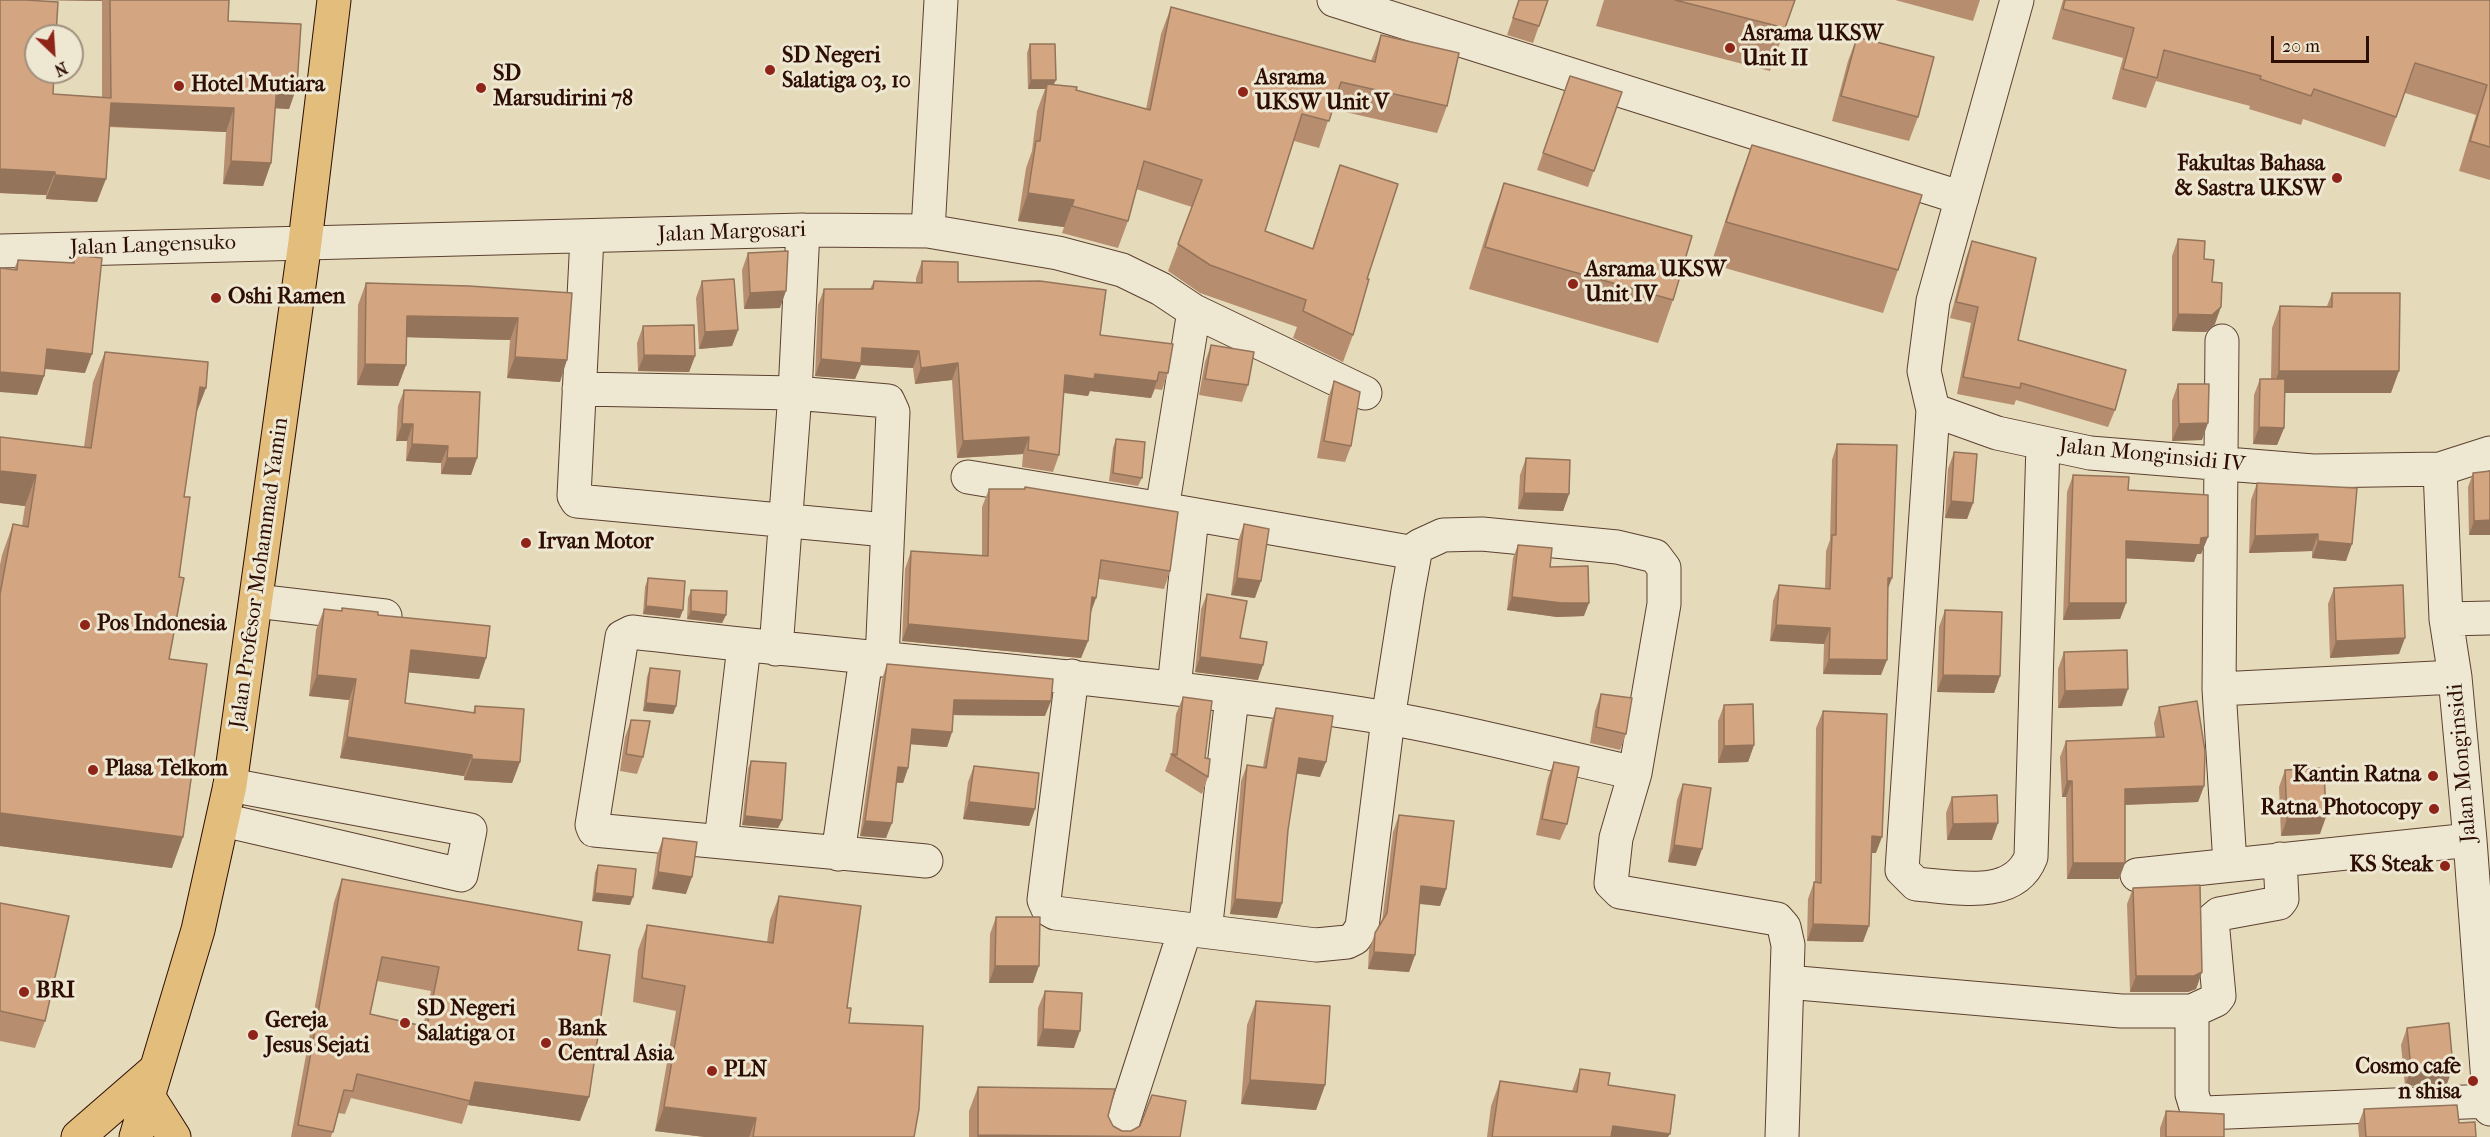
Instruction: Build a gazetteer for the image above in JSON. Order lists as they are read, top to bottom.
{
  "streets": {
    "main road": ["Jalan Profesor Mohammad Yamin"],
    "street": [
      "Jalan Margosari",
      "Jalan Langensuko",
      "Jalan Monginsidi IV",
      "Jalan Monginsidi"
    ]
  },
  "crossings": [
    ["Jalan Margosari", "Jalan Langensuko"],
    ["Jalan Margosari", "Jalan Profesor Mohammad Yamin"],
    ["Jalan Langensuko", "Jalan Profesor Mohammad Yamin"],
    ["Jalan Monginsidi IV", "Jalan Monginsidi"]
  ],
  "places": [
    "Asrama UKSW Unit II",
    "SD Negeri Salatiga 03, 10",
    "Hotel Mutiara",
    "SD Marsudirini 78",
    "Asrama UKSW Unit V",
    "Fakultas Bahasa & Sastra UKSW",
    "Asrama UKSW Unit IV",
    "Oshi Ramen",
    "Irvan Motor",
    "Pos Indonesia",
    "Plasa Telkom",
    "Kantin Ratna",
    "Ratna Photocopy",
    "KS Steak",
    "BRI",
    "SD Negeri Salatiga 01",
    "Gereja Jesus Sejati",
    "Bank Central Asia",
    "PLN",
    "Cosmo cafe n shisa"
  ],
  "scale_bar": "20 m",
  "north": "bottom right"
}
